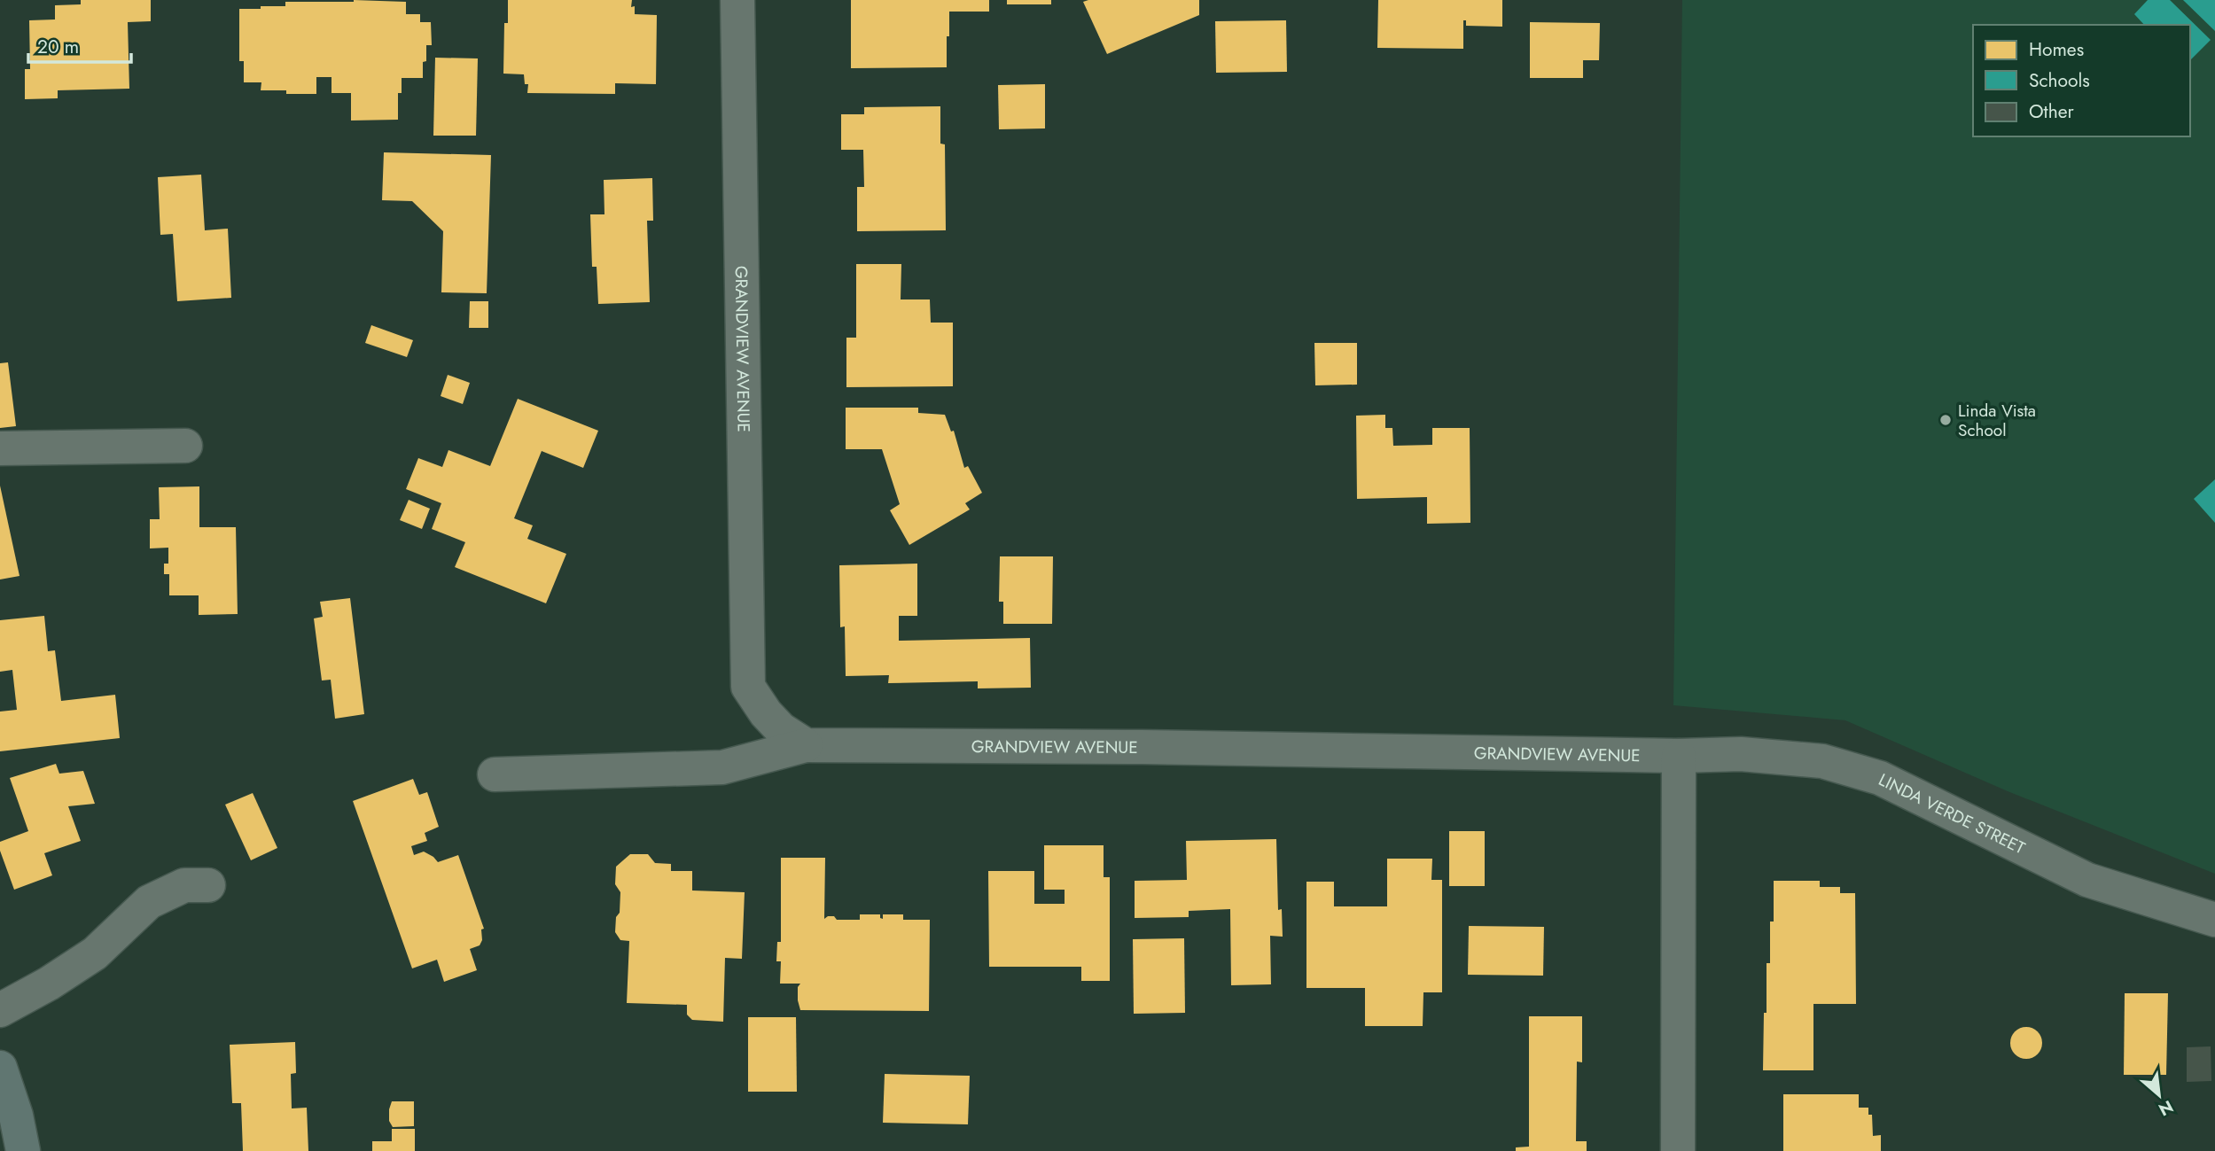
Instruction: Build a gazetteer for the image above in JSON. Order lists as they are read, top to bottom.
{
  "streets": {
    "street": ["GRANDVIEW AVENUE", "LINDA VERDE STREET"]
  },
  "crossings": [
    ["GRANDVIEW AVENUE", "LINDA VERDE STREET"]
  ],
  "places": ["Linda Vista School"],
  "legend": ["Homes", "Schools", "Other"],
  "scale_bar": "20 m",
  "north": "bottom right"
}
